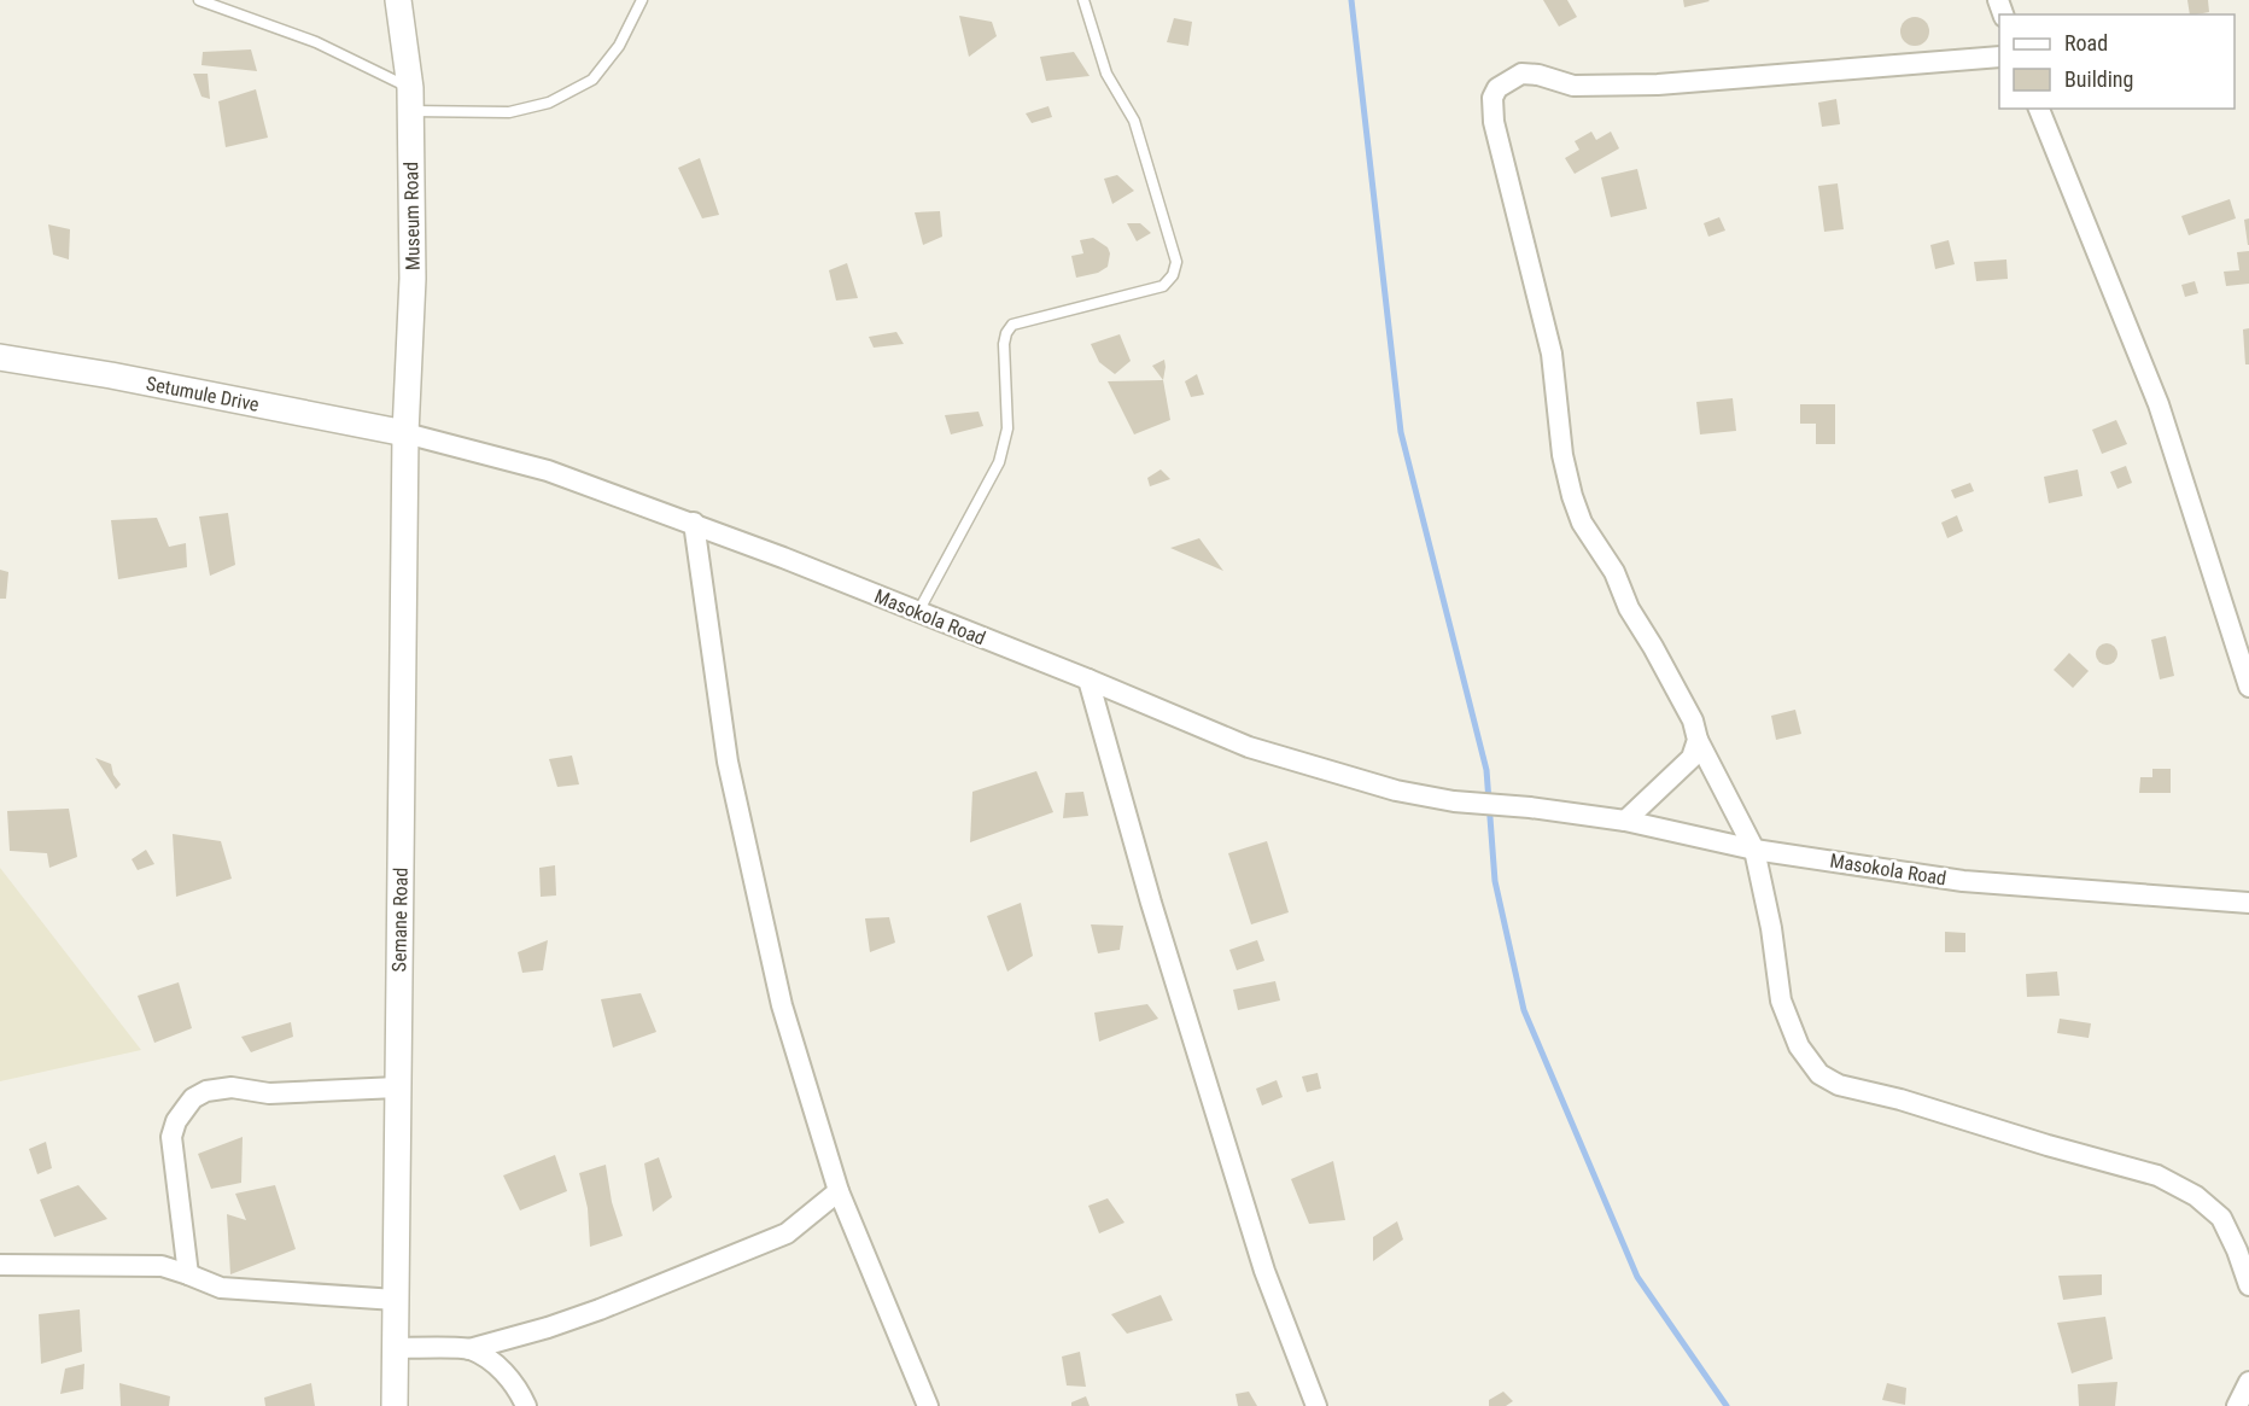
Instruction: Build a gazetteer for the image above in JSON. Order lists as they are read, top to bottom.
{
  "streets": {
    "street": [
      "Museum Road",
      "Setumule Drive",
      "Masokola Road",
      "Semane Road"
    ]
  },
  "crossings": [
    ["Museum Road", "Setumule Drive"],
    ["Museum Road", "Masokola Road"],
    ["Museum Road", "Semane Road"],
    ["Setumule Drive", "Masokola Road"],
    ["Setumule Drive", "Semane Road"],
    ["Masokola Road", "Semane Road"]
  ],
  "legend": ["Road", "Building"]
}
